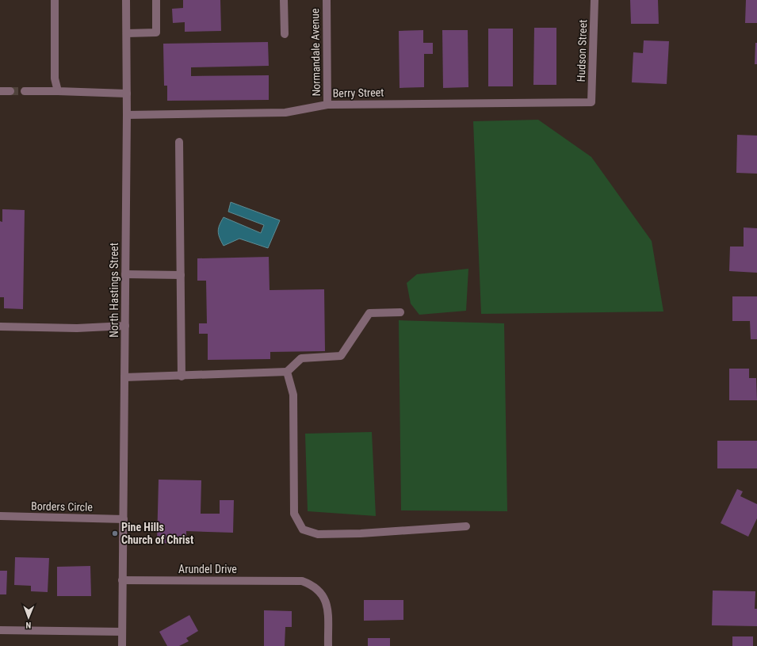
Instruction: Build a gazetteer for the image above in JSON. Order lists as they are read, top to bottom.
{
  "streets": {
    "street": [
      "Hudson Street",
      "Normandale Avenue",
      "Berry Street",
      "North Hastings Street",
      "Borders Circle",
      "Arundel Drive"
    ]
  },
  "crossings": [
    ["Hudson Street", "Berry Street"],
    ["Normandale Avenue", "Berry Street"],
    ["Berry Street", "North Hastings Street"],
    ["North Hastings Street", "Borders Circle"],
    ["North Hastings Street", "Arundel Drive"]
  ],
  "places": ["Pine Hills Church of Christ"],
  "north": "bottom"
}
